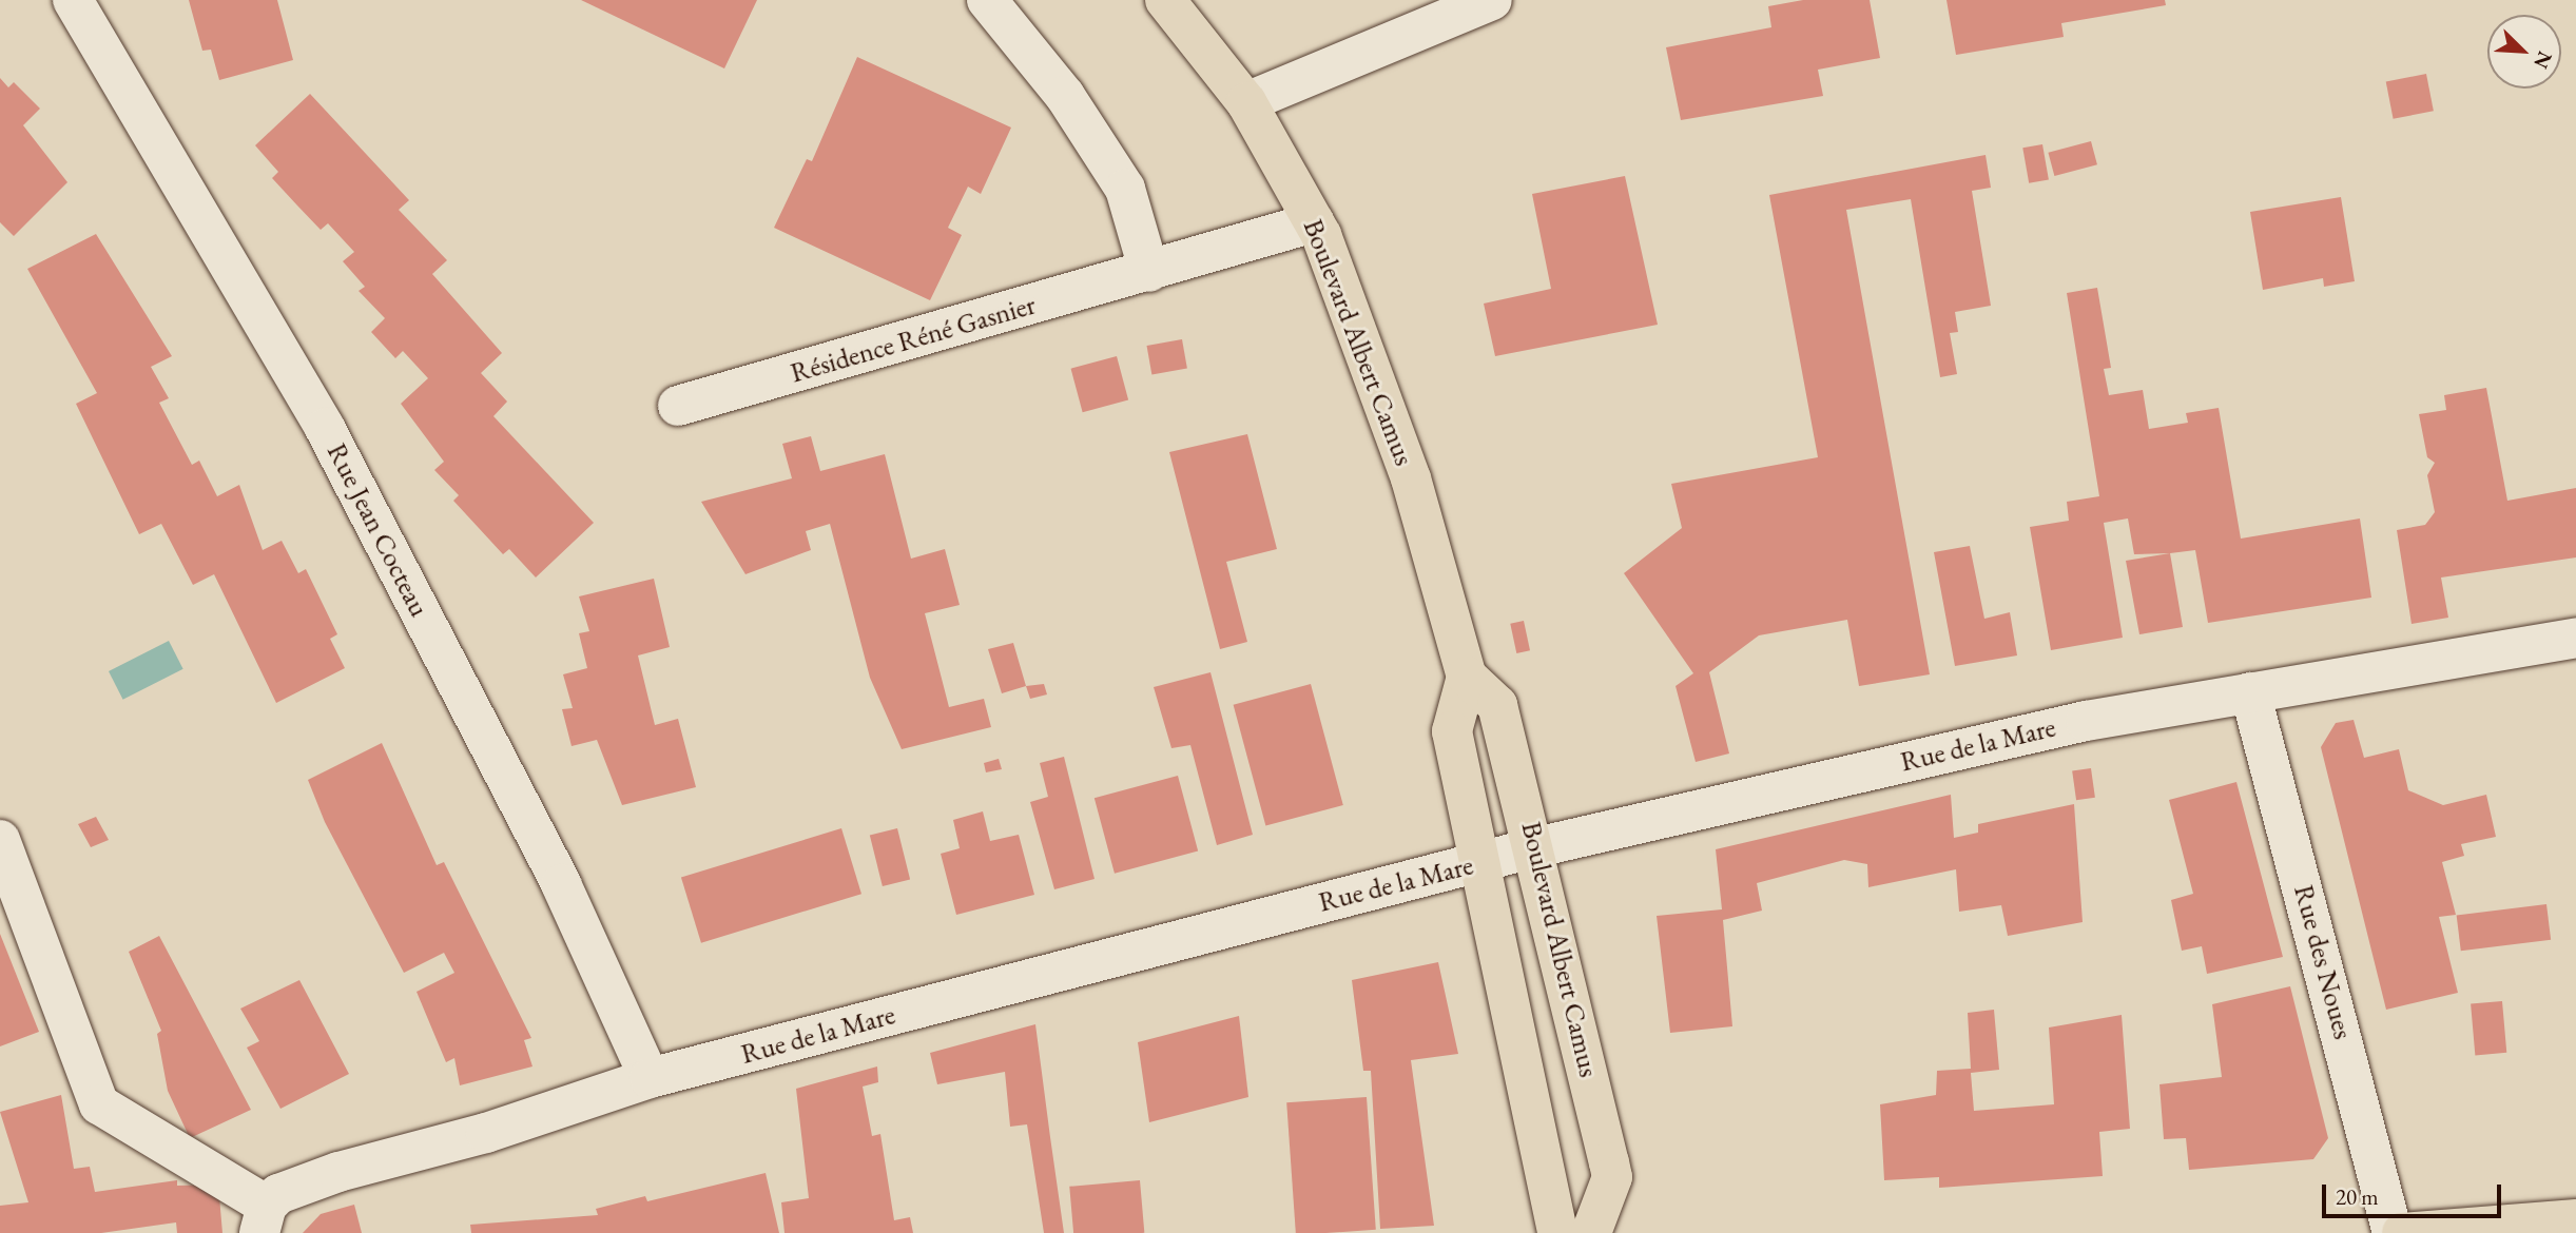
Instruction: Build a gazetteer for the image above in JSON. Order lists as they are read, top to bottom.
{
  "streets": {
    "main road": ["Boulevard Albert Camus"],
    "street": [
      "Résidence Réné Gasnier",
      "Rue Jean Cocteau",
      "Rue de la Mare",
      "Rue des Noues"
    ]
  },
  "crossings": [
    ["Résidence Réné Gasnier", "Boulevard Albert Camus"],
    ["Boulevard Albert Camus", "Rue de la Mare"],
    ["Rue Jean Cocteau", "Rue de la Mare"],
    ["Rue de la Mare", "Rue des Noues"]
  ],
  "scale_bar": "20 m",
  "north": "bottom right"
}
